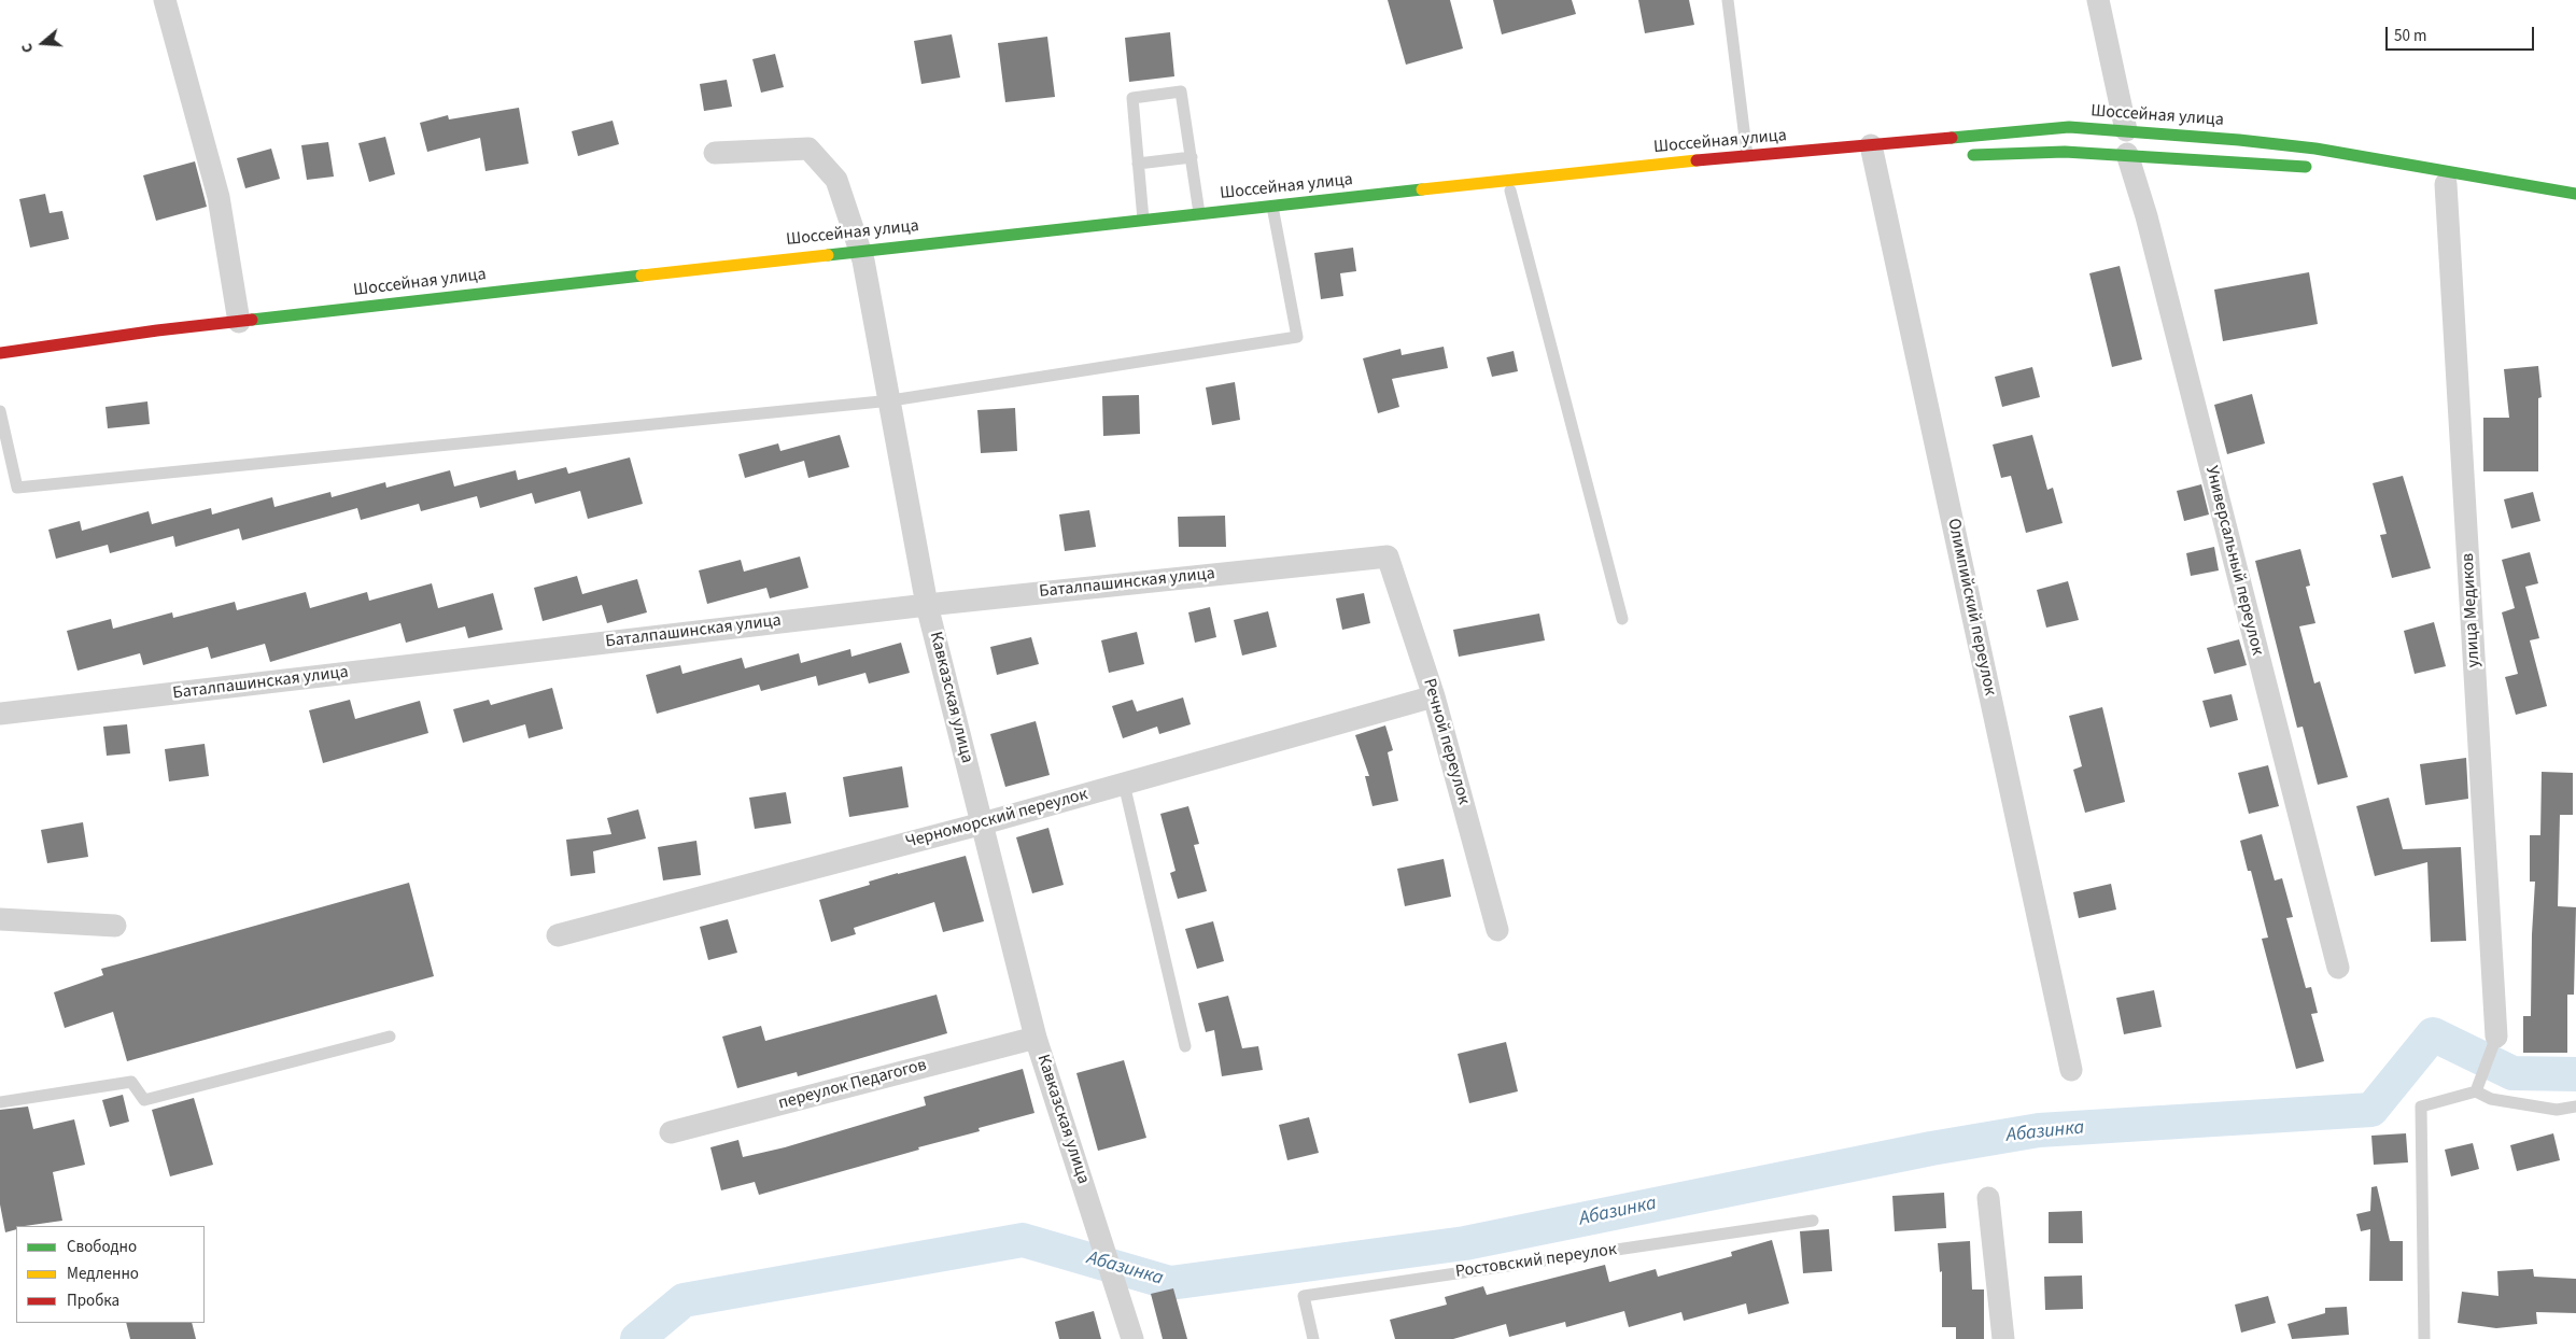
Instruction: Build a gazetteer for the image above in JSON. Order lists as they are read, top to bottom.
{
  "streets": {
    "main road": ["Шоссейная улица"],
    "street": [
      "Универсальный переулок",
      "Баталпашинская улица",
      "Олимпийский переулок",
      "улица Медиков",
      "Кавказская улица",
      "Речной переулок",
      "Черноморский переулок",
      "переулок Педагогов"
    ],
    "lane": ["Ростовский переулок"]
  },
  "crossings": [
    ["Шоссейная улица", "Олимпийский переулок"],
    ["Шоссейная улица", "Кавказская улица"],
    ["Баталпашинская улица", "Кавказская улица"],
    ["Баталпашинская улица", "Речной переулок"],
    ["Кавказская улица", "Черноморский переулок"],
    ["Кавказская улица", "переулок Педагогов"],
    ["Речной переулок", "Черноморский переулок"]
  ],
  "water": ["Абазинка"],
  "legend": ["Свободно", "Медленно", "Пробка"],
  "scale_bar": "50 m",
  "north": "left"
}
